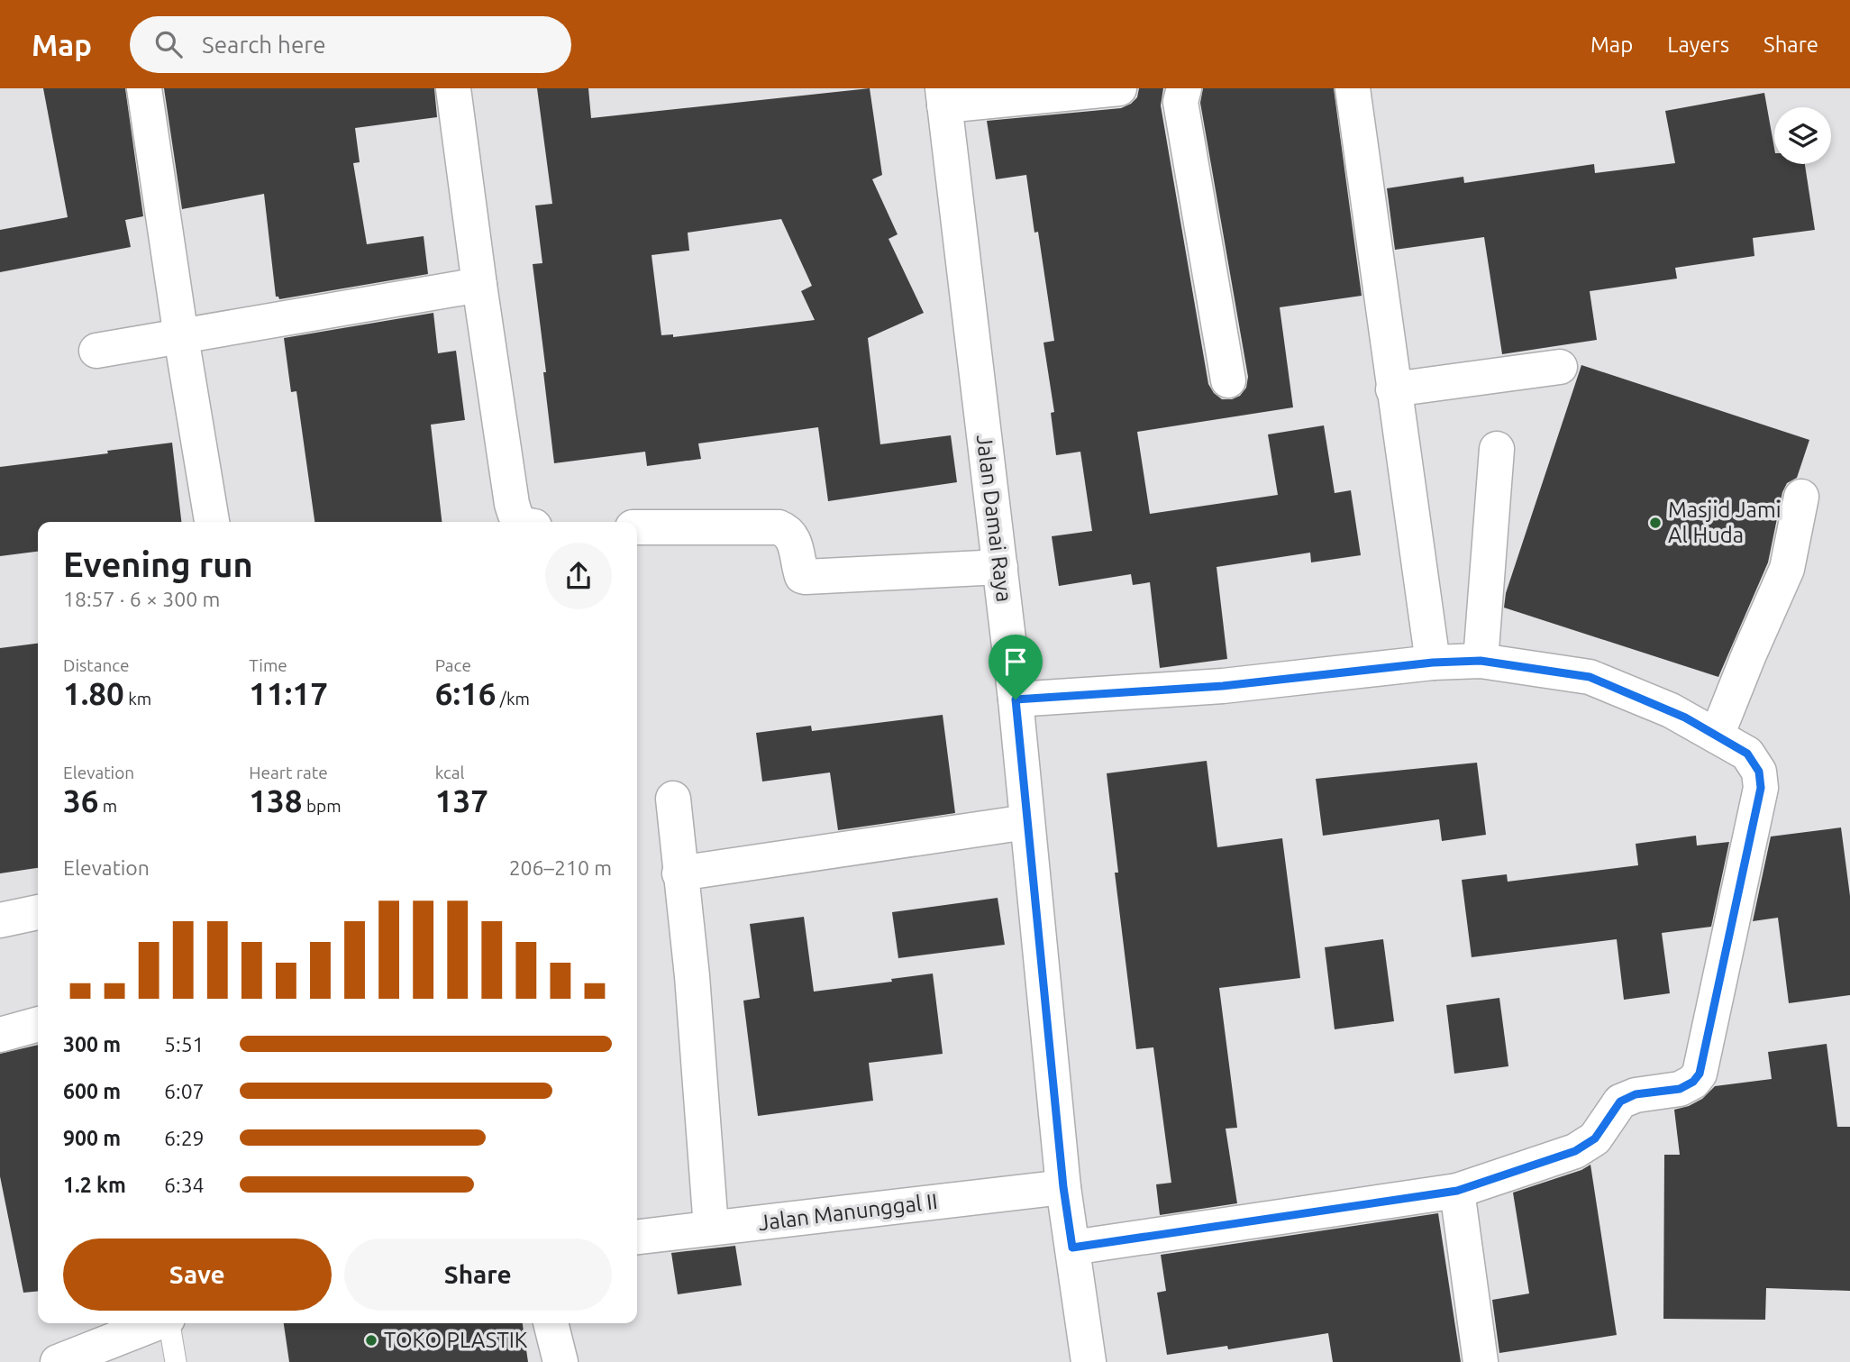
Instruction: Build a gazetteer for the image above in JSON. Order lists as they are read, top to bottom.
{
  "streets": {
    "street": ["Jalan Damai Raya", "Jalan Manunggal II"]
  },
  "crossings": [
    ["Jalan Damai Raya", "Jalan Manunggal II"]
  ],
  "places": ["Masjid Jami Al Huda", "TOKO PLASTIK"],
  "page": {
    "header": "Map",
    "search": "Search here",
    "nav": ["Map", "Layers", "Share"],
    "heading": ["Evening run", "18:57 · 6 × 300 m"],
    "stats": [
      ["Distance", "1.80 km"],
      ["Time", "11:17"],
      ["Pace", "6:16 /km"],
      ["Elevation", "36 m"],
      ["Heart rate", "138 bpm"],
      ["kcal", "137"]
    ],
    "chart": ["Elevation", "206–210 m"],
    "list": [
      {
        "name": "300 m",
        "note": "5:51"
      },
      {
        "name": "600 m",
        "note": "6:07"
      },
      {
        "name": "900 m",
        "note": "6:29"
      },
      {
        "name": "1.2 km",
        "note": "6:34"
      }
    ],
    "buttons": ["Save", "Share"]
  }
}
